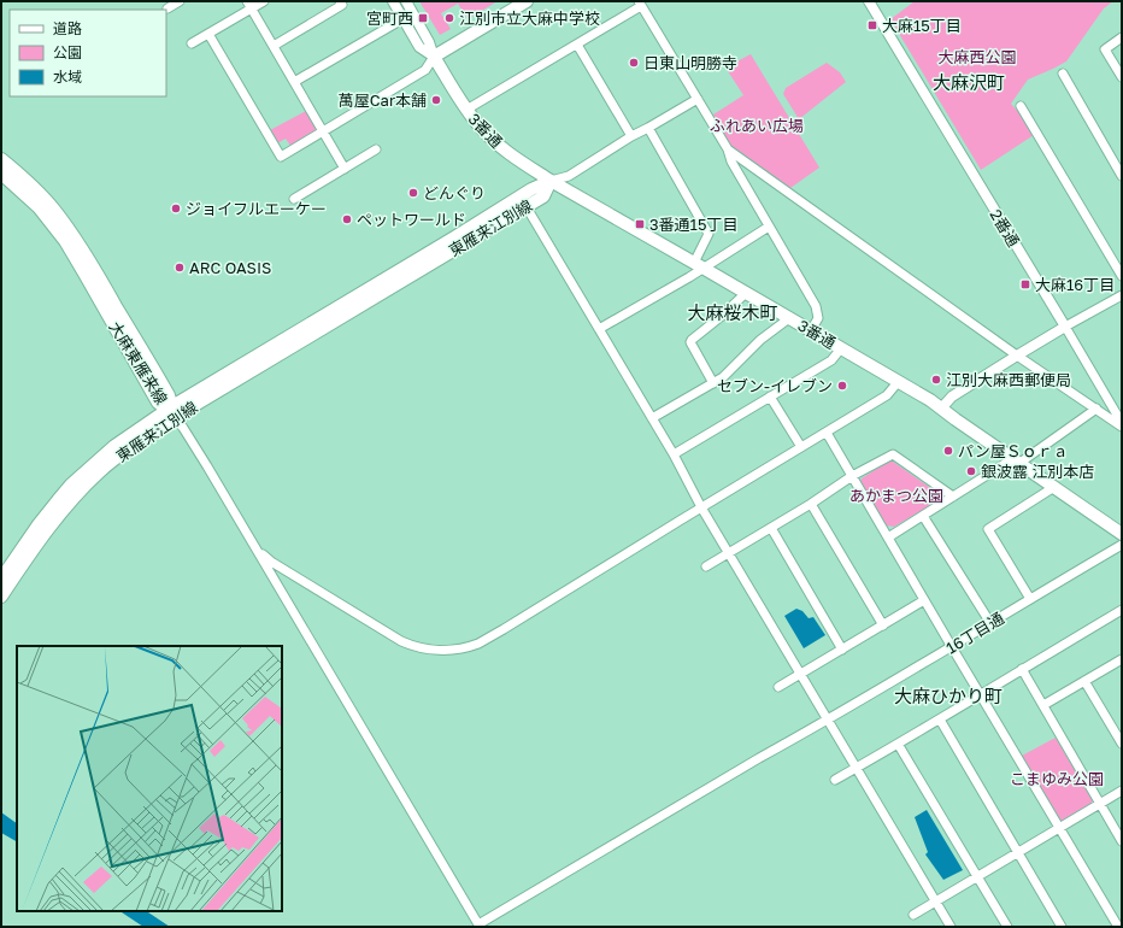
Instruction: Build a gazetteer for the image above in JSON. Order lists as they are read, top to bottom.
{
  "streets": {
    "main road": ["3番通", "東雁来江別線", "大麻東雁来線"],
    "street": ["2番通", "16丁目通"]
  },
  "crossings": [
    ["3番通", "東雁来江別線"],
    ["東雁来江別線", "大麻東雁来線"]
  ],
  "districts": ["大麻沢町", "大麻桜木町", "大麻ひかり町"],
  "parks": [
    "大麻西公園",
    "ふれあい広場",
    "あかまつ公園",
    "こまゆみ公園"
  ],
  "places": {
    "transit": [
      "宮町西",
      "大麻15丁目",
      "3番通15丁目",
      "大麻16丁目"
    ],
    "other": [
      "江別市立大麻中学校",
      "日東山明勝寺",
      "萬屋Car本舗",
      "どんぐり",
      "ジョイフルエーケー",
      "ペットワールド",
      "ARC OASIS",
      "江別大麻西郵便局",
      "セブン-イレブン",
      "パン屋Ｓｏｒａ",
      "銀波露 江別本店"
    ]
  },
  "legend": ["道路", "公園", "水域"]
}
